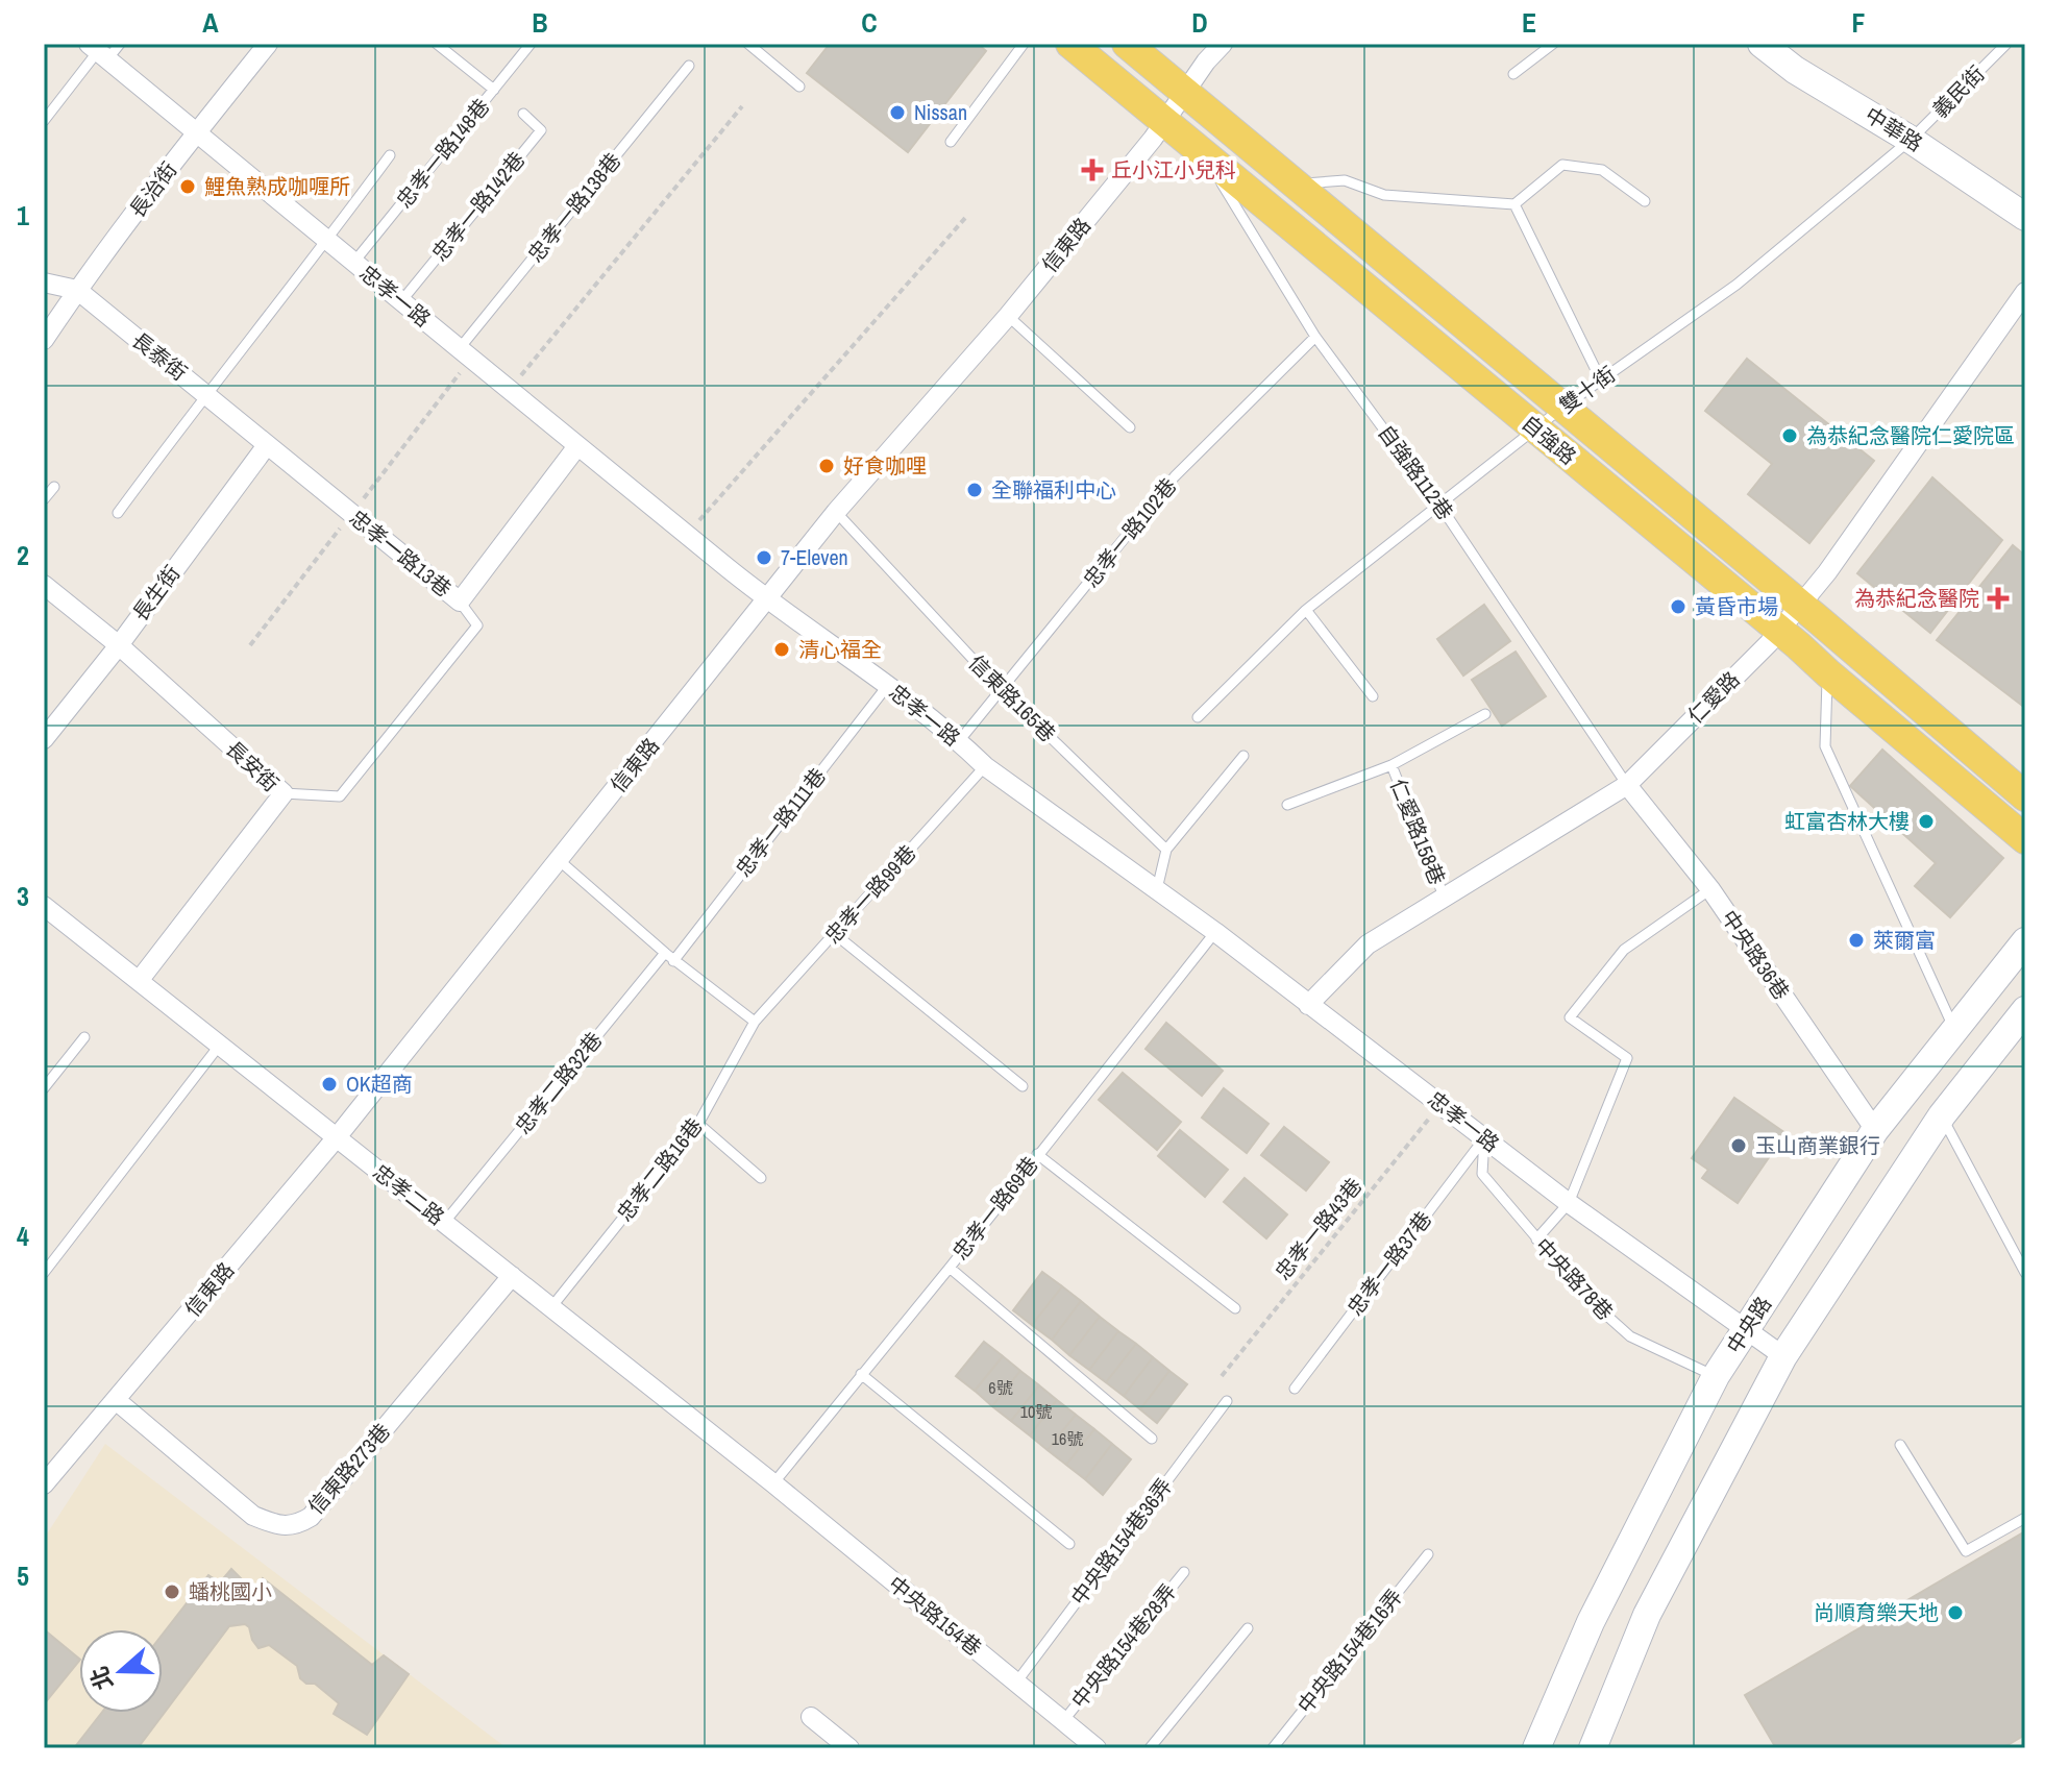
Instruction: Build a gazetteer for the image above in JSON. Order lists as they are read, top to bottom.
{
  "streets": {
    "main road": ["自強路"],
    "street": [
      "中華路",
      "長治街",
      "信東路",
      "忠孝一路",
      "長泰街",
      "忠孝一路13巷",
      "長生街",
      "仁愛路",
      "長安街",
      "中央路36巷",
      "忠孝二路",
      "中央路",
      "信東路273巷",
      "中央路154巷"
    ],
    "lane": [
      "義民街",
      "忠孝一路148巷",
      "忠孝一路142巷",
      "忠孝一路138巷",
      "雙十街",
      "自強路112巷",
      "忠孝一路102巷",
      "信東路165巷",
      "忠孝一路111巷",
      "仁愛路158巷",
      "忠孝一路99巷",
      "忠孝二路32巷",
      "忠孝二路16巷",
      "忠孝一路69巷",
      "忠孝一路37巷",
      "中央路78巷",
      "中央路154巷36弄",
      "中央路154巷28弄",
      "中央路154巷16弄"
    ],
    "path": ["忠孝一路43巷"]
  },
  "crossings": [
    ["義民街", "中華路"],
    ["義民街", "雙十街"],
    ["中華路", "雙十街"],
    ["忠孝一路148巷", "忠孝一路"],
    ["長治街", "忠孝一路"],
    ["長治街", "長泰街"],
    ["忠孝一路142巷", "忠孝一路"],
    ["忠孝一路138巷", "忠孝一路"],
    ["信東路", "忠孝一路"],
    ["信東路", "自強路"],
    ["信東路", "信東路165巷"],
    ["信東路", "忠孝二路"],
    ["信東路", "信東路273巷"],
    ["忠孝一路", "忠孝一路102巷"],
    ["忠孝一路", "忠孝一路13巷"],
    ["忠孝一路", "仁愛路"],
    ["忠孝一路", "忠孝一路111巷"],
    ["忠孝一路", "忠孝一路99巷"],
    ["忠孝一路", "忠孝一路69巷"],
    ["忠孝一路", "忠孝一路43巷"],
    ["忠孝一路", "忠孝一路37巷"],
    ["忠孝一路", "中央路78巷"],
    ["忠孝一路", "中央路"],
    ["長泰街", "忠孝一路13巷"],
    ["長泰街", "長生街"],
    ["雙十街", "自強路"],
    ["雙十街", "自強路112巷"],
    ["自強路", "自強路112巷"],
    ["自強路", "仁愛路"],
    ["自強路112巷", "忠孝一路102巷"],
    ["自強路112巷", "仁愛路"],
    ["自強路112巷", "中央路36巷"],
    ["忠孝一路102巷", "信東路165巷"],
    ["忠孝一路13巷", "長生街"],
    ["長生街", "長安街"],
    ["仁愛路", "仁愛路158巷"],
    ["仁愛路", "中央路36巷"],
    ["長安街", "忠孝二路"],
    ["忠孝一路99巷", "忠孝二路16巷"],
    ["中央路36巷", "中央路"],
    ["忠孝二路32巷", "忠孝二路"],
    ["忠孝二路16巷", "忠孝二路"],
    ["忠孝二路", "忠孝一路69巷"],
    ["忠孝二路", "信東路273巷"],
    ["忠孝二路", "中央路154巷"],
    ["忠孝一路69巷", "中央路154巷"],
    ["忠孝一路37巷", "中央路78巷"],
    ["中央路78巷", "中央路"],
    ["中央路154巷36弄", "中央路154巷"],
    ["中央路154巷", "中央路154巷28弄"]
  ],
  "places": {
    "other": [
      "Nissan",
      "鯉魚熟成咖喱所",
      "為恭紀念醫院仁愛院區",
      "好食咖哩",
      "全聯福利中心",
      "7-Eleven",
      "黃昏市場",
      "清心福全",
      "虹富杏林大樓",
      "萊爾富",
      "OK超商",
      "玉山商業銀行",
      "蟠桃國小",
      "尚順育樂天地"
    ],
    "health": ["丘小江小兒科", "為恭紀念醫院"]
  },
  "house_numbers": ["6號", "10號", "16號"],
  "north": "left",
  "grid": {
    "columns": [
      "A",
      "B",
      "C",
      "D",
      "E",
      "F"
    ],
    "rows": [
      "1",
      "2",
      "3",
      "4",
      "5"
    ]
  }
}
